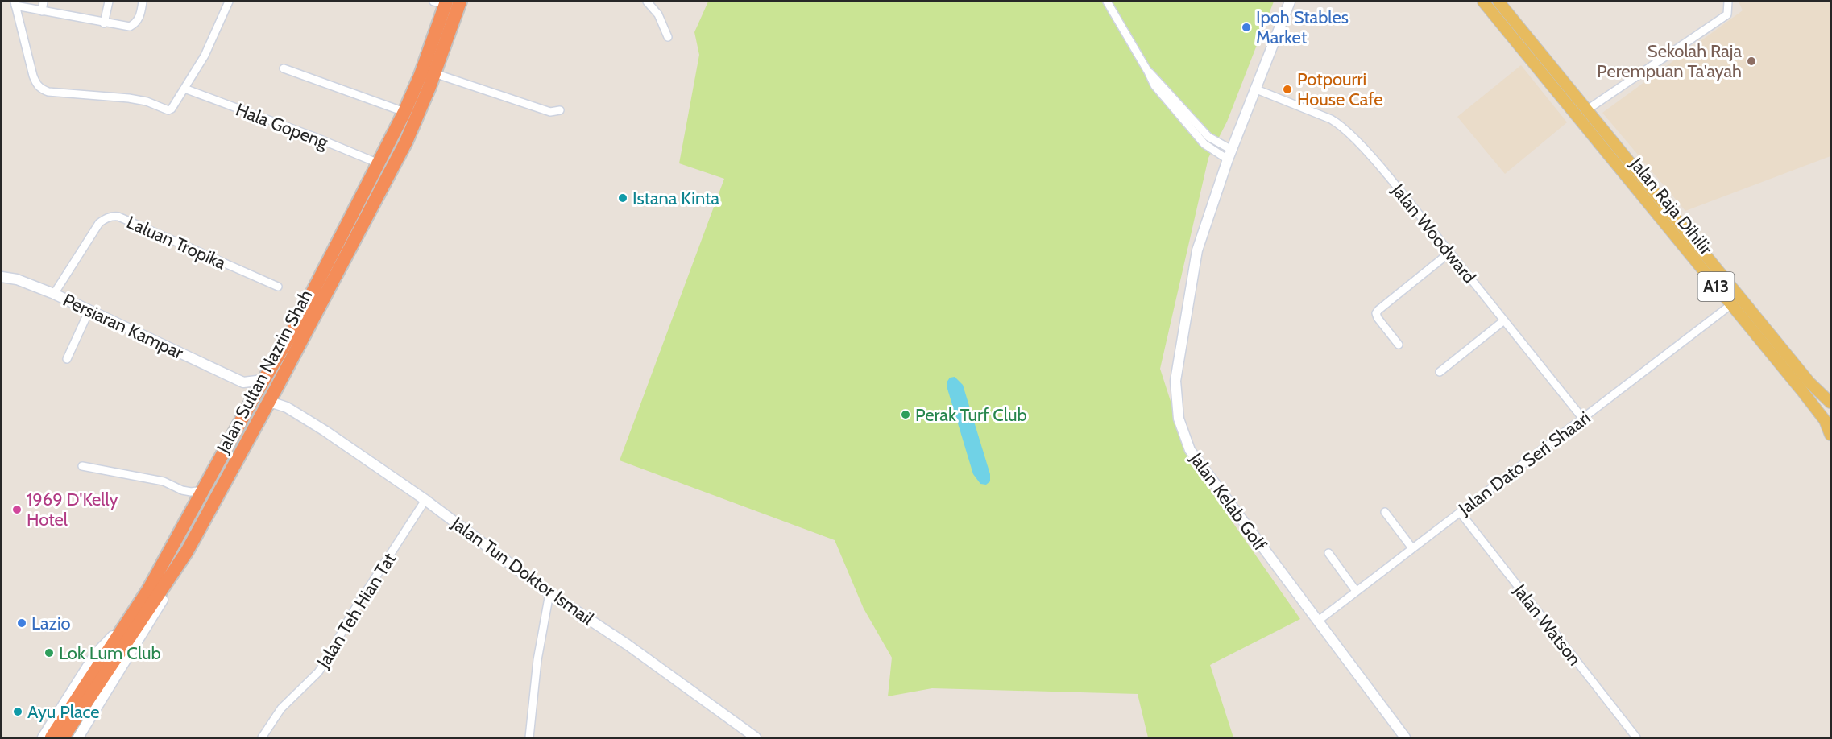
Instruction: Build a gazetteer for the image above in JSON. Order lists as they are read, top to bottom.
{
  "streets": {
    "highway": ["Jalan Sultan Nazrin Shah"],
    "main road": ["Jalan Raja Dihilir", "A13"],
    "street": [
      "Hala Gopeng",
      "Jalan Woodward",
      "Laluan Tropika",
      "Persiaran Kampar",
      "Jalan Dato Seri Shaari",
      "Jalan Kelab Golf",
      "Jalan Tun Doktor Ismail",
      "Jalan Teh Hian Tat",
      "Jalan Watson"
    ]
  },
  "crossings": [
    ["Hala Gopeng", "Jalan Sultan Nazrin Shah"],
    ["Jalan Raja Dihilir", "Jalan Dato Seri Shaari"],
    ["Jalan Woodward", "Jalan Dato Seri Shaari"],
    ["Jalan Woodward", "Jalan Kelab Golf"],
    ["Laluan Tropika", "Persiaran Kampar"],
    ["Jalan Sultan Nazrin Shah", "Jalan Tun Doktor Ismail"],
    ["Jalan Dato Seri Shaari", "Jalan Kelab Golf"],
    ["Jalan Dato Seri Shaari", "Jalan Watson"],
    ["Jalan Tun Doktor Ismail", "Jalan Teh Hian Tat"]
  ],
  "places": [
    "Ipoh Stables Market",
    "Sekolah Raja Perempuan Ta'ayah",
    "Potpourri House Cafe",
    "Istana Kinta",
    "Perak Turf Club",
    "1969 D'Kelly Hotel",
    "Lazio",
    "Lok Lum Club",
    "Ayu Place"
  ]
}
